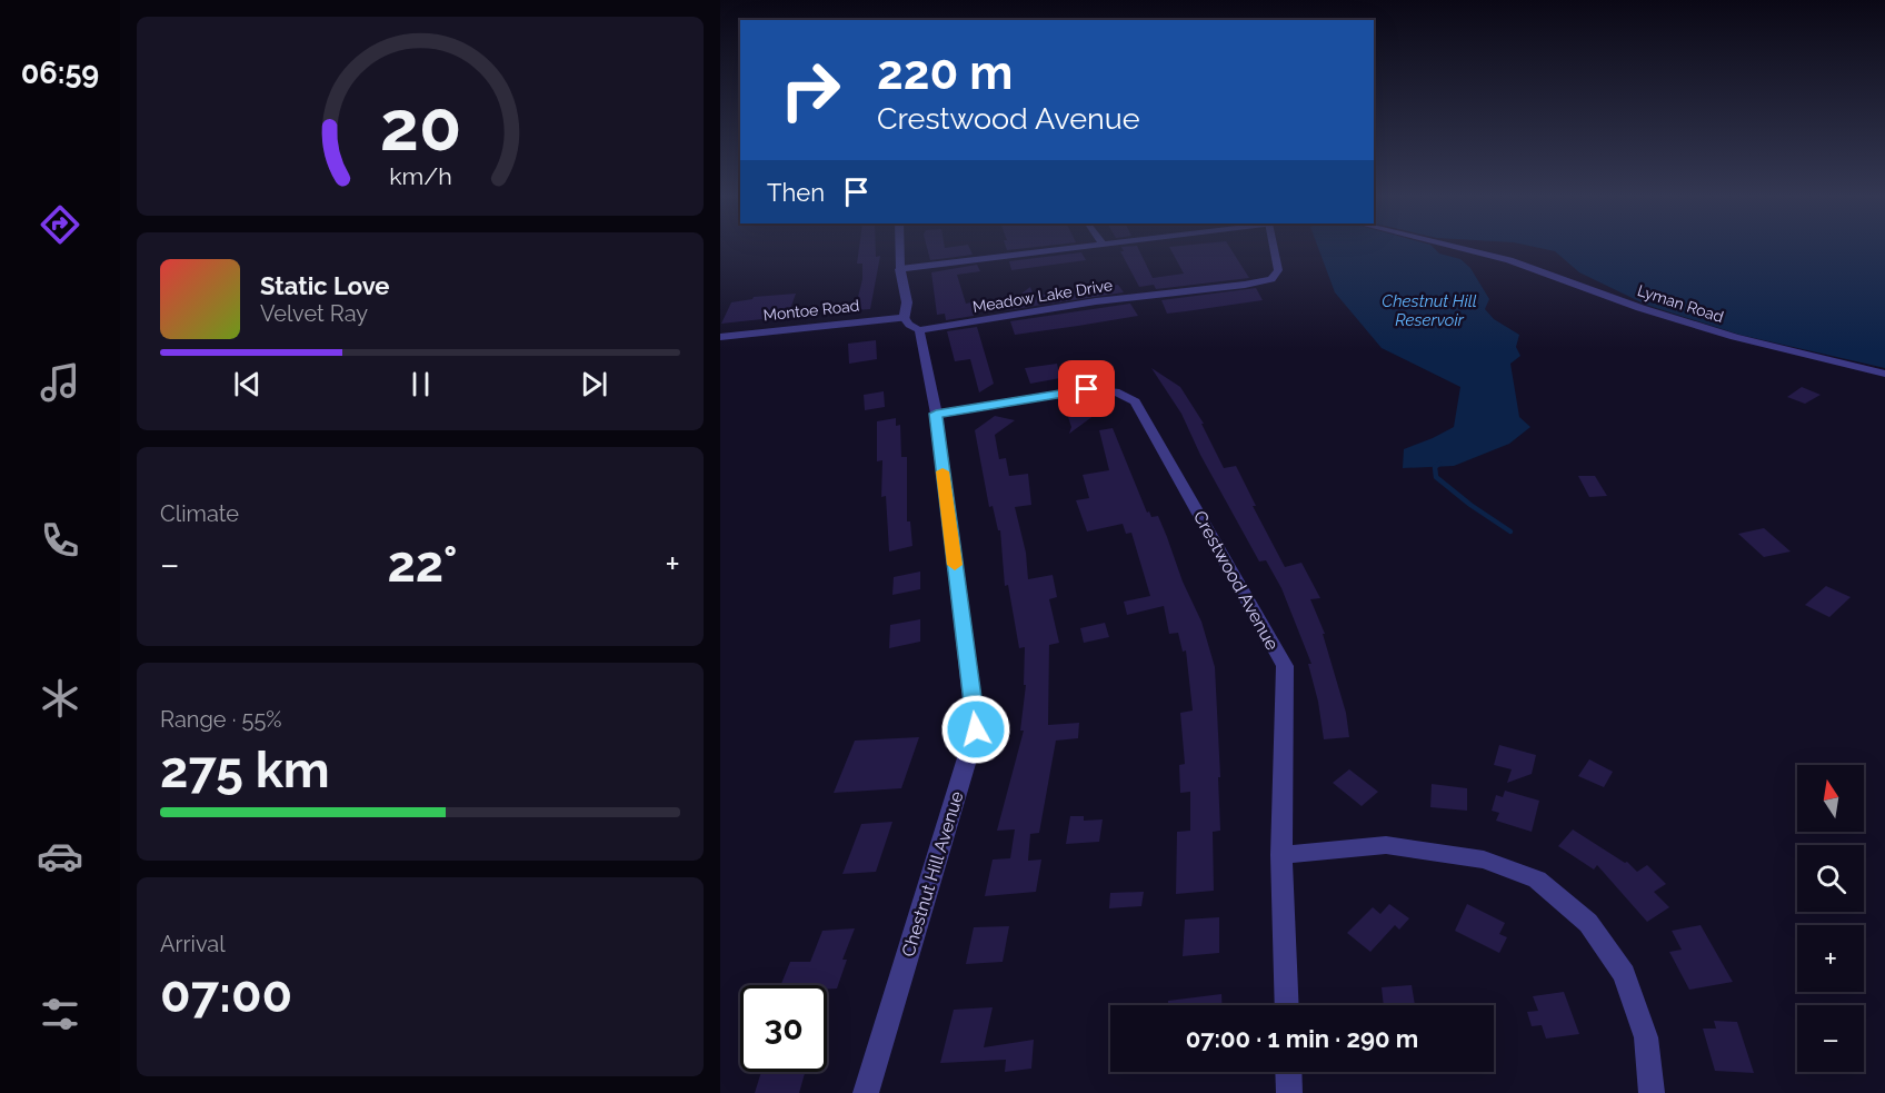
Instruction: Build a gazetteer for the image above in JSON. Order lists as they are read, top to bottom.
{
  "streets": {
    "street": [
      "Meadow Lake Drive",
      "Lyman Road",
      "Montoe Road",
      "Crestwood Avenue",
      "Chestnut Hill Avenue"
    ]
  },
  "crossings": [
    ["Meadow Lake Drive", "Montoe Road"],
    ["Meadow Lake Drive", "Chestnut Hill Avenue"],
    ["Montoe Road", "Chestnut Hill Avenue"],
    ["Crestwood Avenue", "Chestnut Hill Avenue"]
  ],
  "water": ["Chestnut Hill Reservoir"],
  "north": "top",
  "page": {
    "tabs": "06:59",
    "turn": ["220 m", "Crestwood Avenue"],
    "then": "Then",
    "song": ["Static Love", "Velvet Ray"],
    "tile": [
      "Climate",
      ["Range · 55%", "275 km"],
      ["Arrival", "07:00"]
    ],
    "heat": ["−", "22°", "+"],
    "map_buttons": ["+", "−"],
    "limit": "30",
    "trip": "07:00 · 1 min · 290 m",
    "gauge": ["20", "km/h"]
  }
}
